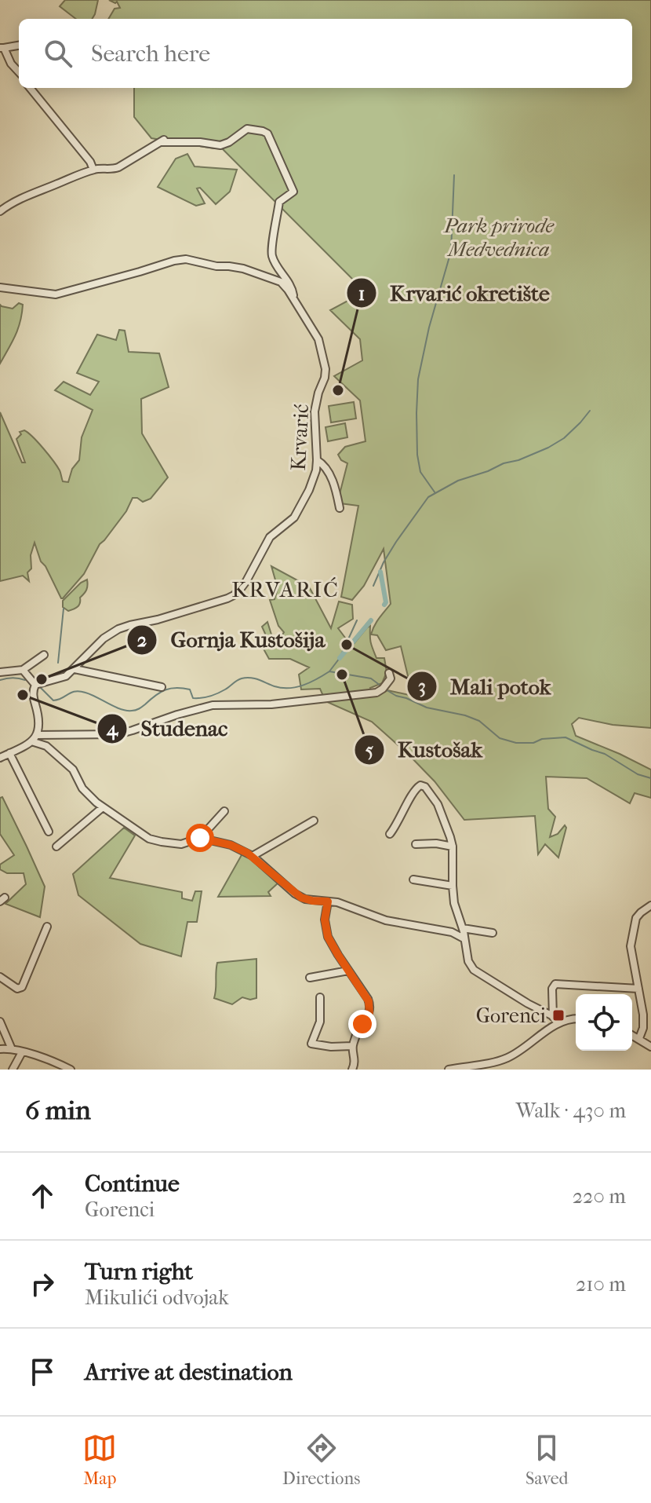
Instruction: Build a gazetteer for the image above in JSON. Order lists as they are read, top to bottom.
{
  "streets": {
    "street": ["Krvarić"]
  },
  "districts": ["KRVARIĆ"],
  "parks": ["Park prirode Medvednica"],
  "places": {
    "other": [
      "Krvarić okretište",
      "Mali potok",
      "Kustošak",
      "Gornja Kustošija",
      "Studenac"
    ],
    "transit": ["Gorenci"]
  },
  "page": {
    "search": "Search here",
    "heading": ["6 min", "Walk · 430 m"],
    "list": [
      ["Continue", "Gorenci", "220 m"],
      ["Turn right", "Mikulići odvojak", "210 m"],
      "Arrive at destination"
    ],
    "nav": ["Map", "Directions", "Saved"]
  }
}
